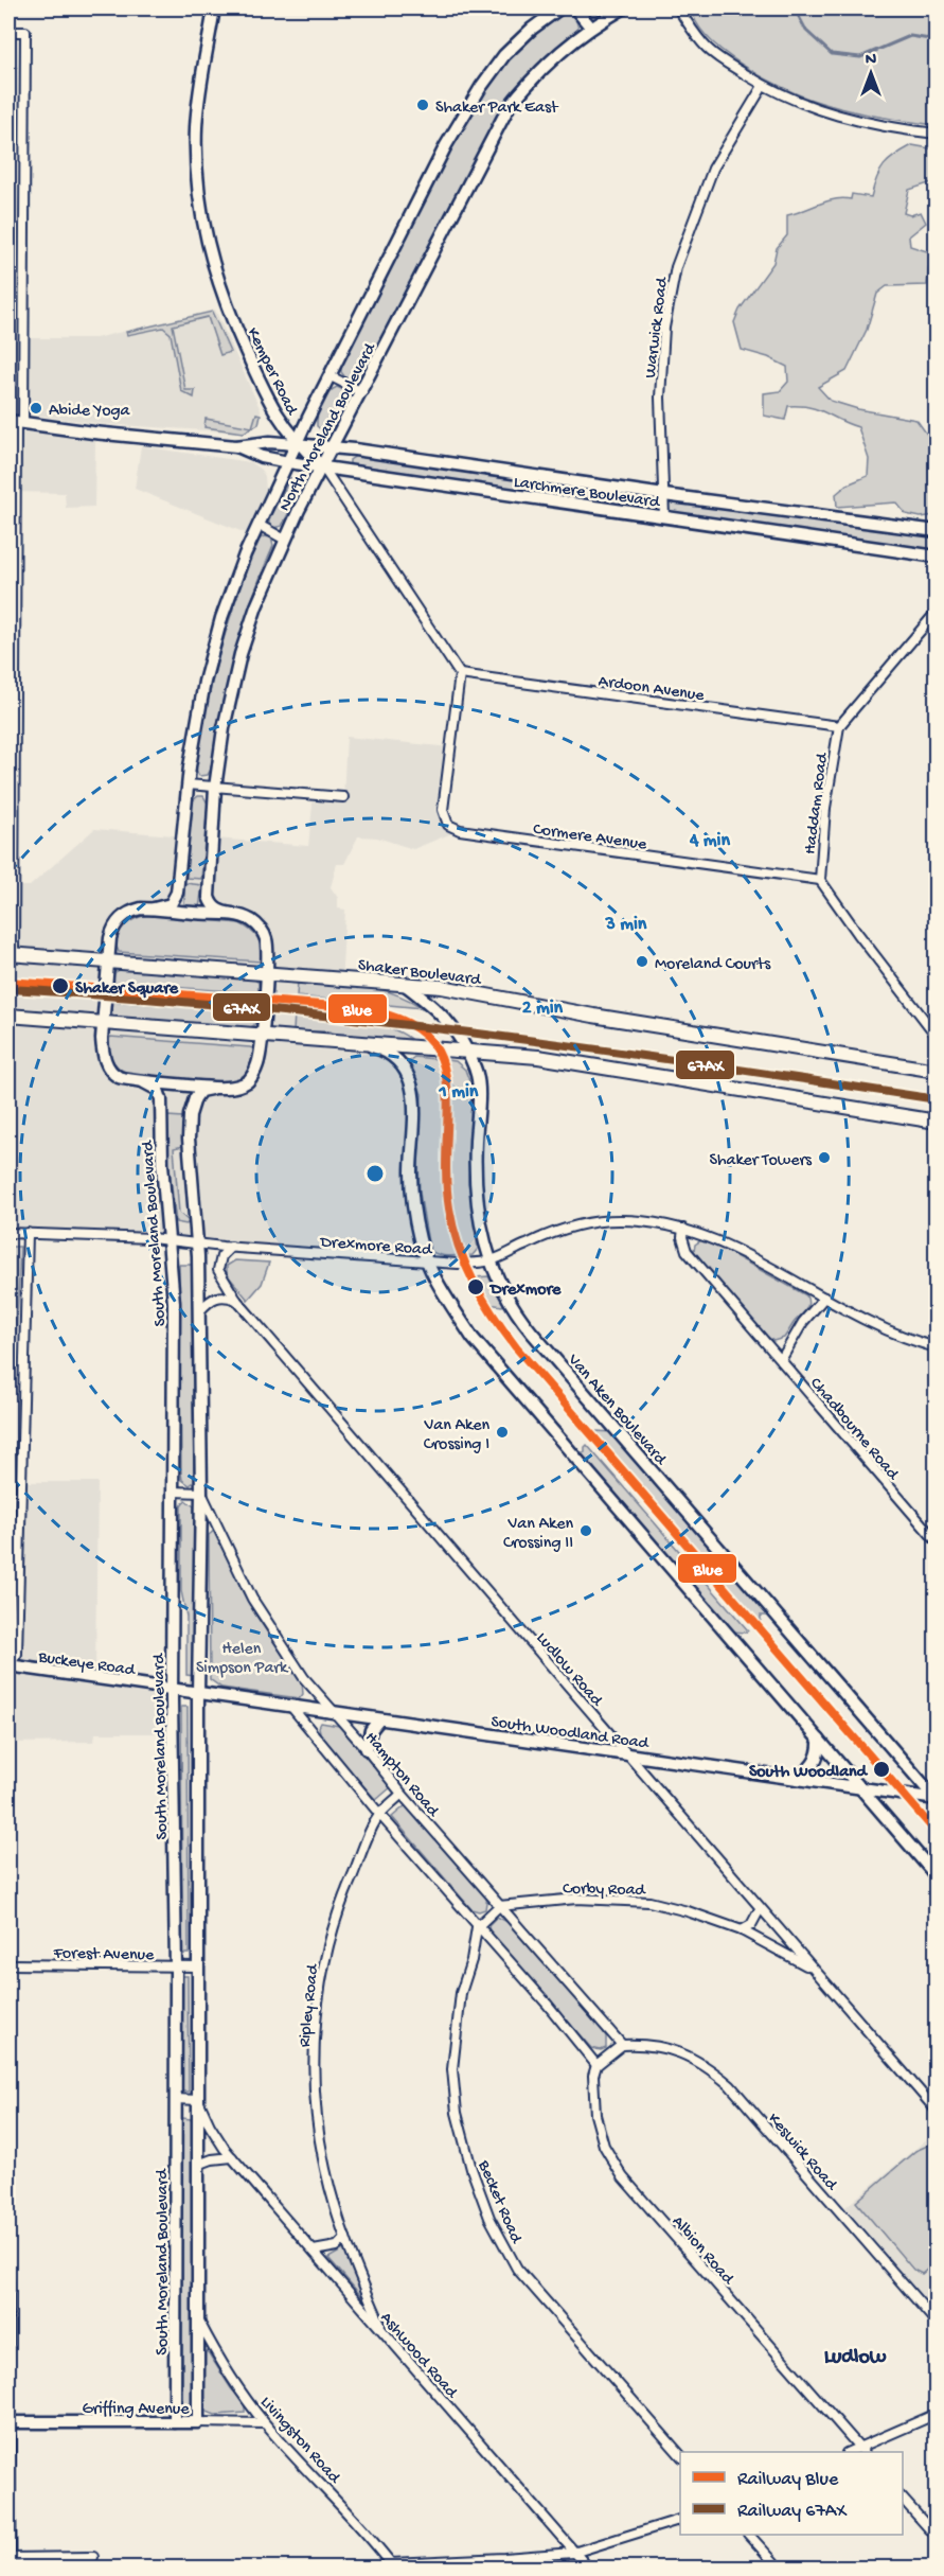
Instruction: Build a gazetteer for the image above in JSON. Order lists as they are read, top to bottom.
{
  "streets": {
    "main road": [
      "Kemper Road",
      "North Moreland Boulevard",
      "Larchmere Boulevard",
      "Shaker Boulevard",
      "South Moreland Boulevard",
      "Van Aken Boulevard",
      "Buckeye Road",
      "South Woodland Road",
      "Griffing Avenue"
    ],
    "street": [
      "Warwick Road",
      "Ardoon Avenue",
      "Haddam Road",
      "Cormere Avenue",
      "Drexmore Road",
      "Chadbourne Road",
      "Ludlow Road",
      "Hampton Road",
      "Corby Road",
      "Forest Avenue",
      "Ripley Road",
      "Keswick Road",
      "Becket Road",
      "Albion Road",
      "Ashwood Road",
      "Livingston Road"
    ]
  },
  "crossings": [
    ["Warwick Road", "Larchmere Boulevard"],
    ["Kemper Road", "North Moreland Boulevard"],
    ["Kemper Road", "Larchmere Boulevard"],
    ["Kemper Road", "Ardoon Avenue"],
    ["Kemper Road", "Cormere Avenue"],
    ["North Moreland Boulevard", "Larchmere Boulevard"],
    ["Ardoon Avenue", "Haddam Road"],
    ["Ardoon Avenue", "Cormere Avenue"],
    ["Haddam Road", "Cormere Avenue"],
    ["Shaker Boulevard", "Van Aken Boulevard"],
    ["South Moreland Boulevard", "Drexmore Road"],
    ["South Moreland Boulevard", "Buckeye Road"],
    ["South Moreland Boulevard", "Forest Avenue"],
    ["South Moreland Boulevard", "Griffing Avenue"],
    ["Drexmore Road", "Van Aken Boulevard"],
    ["Drexmore Road", "Chadbourne Road"],
    ["Drexmore Road", "Ludlow Road"],
    ["Van Aken Boulevard", "South Woodland Road"],
    ["Buckeye Road", "South Woodland Road"],
    ["Ludlow Road", "South Woodland Road"],
    ["Ludlow Road", "Corby Road"],
    ["South Woodland Road", "Hampton Road"],
    ["Hampton Road", "Corby Road"],
    ["Hampton Road", "Ripley Road"],
    ["Hampton Road", "Keswick Road"],
    ["Ripley Road", "Ashwood Road"],
    ["Griffing Avenue", "Livingston Road"]
  ],
  "districts": ["Ludlow"],
  "parks": ["Helen Simpson Park"],
  "places": [
    "Shaker Park East",
    "Abide Yoga",
    "Moreland Courts",
    "Shaker Square",
    "Shaker Towers",
    "Drexmore",
    "Van Aken Crossing I",
    "Van Aken Crossing II",
    "South Woodland"
  ],
  "lines": ["rail line Blue", "rail line 67AX"],
  "legend": ["Railway Blue", "Railway 67AX"],
  "north": "top",
  "rings": [
    "4 min",
    "3 min",
    "2 min",
    "1 min"
  ]
}
